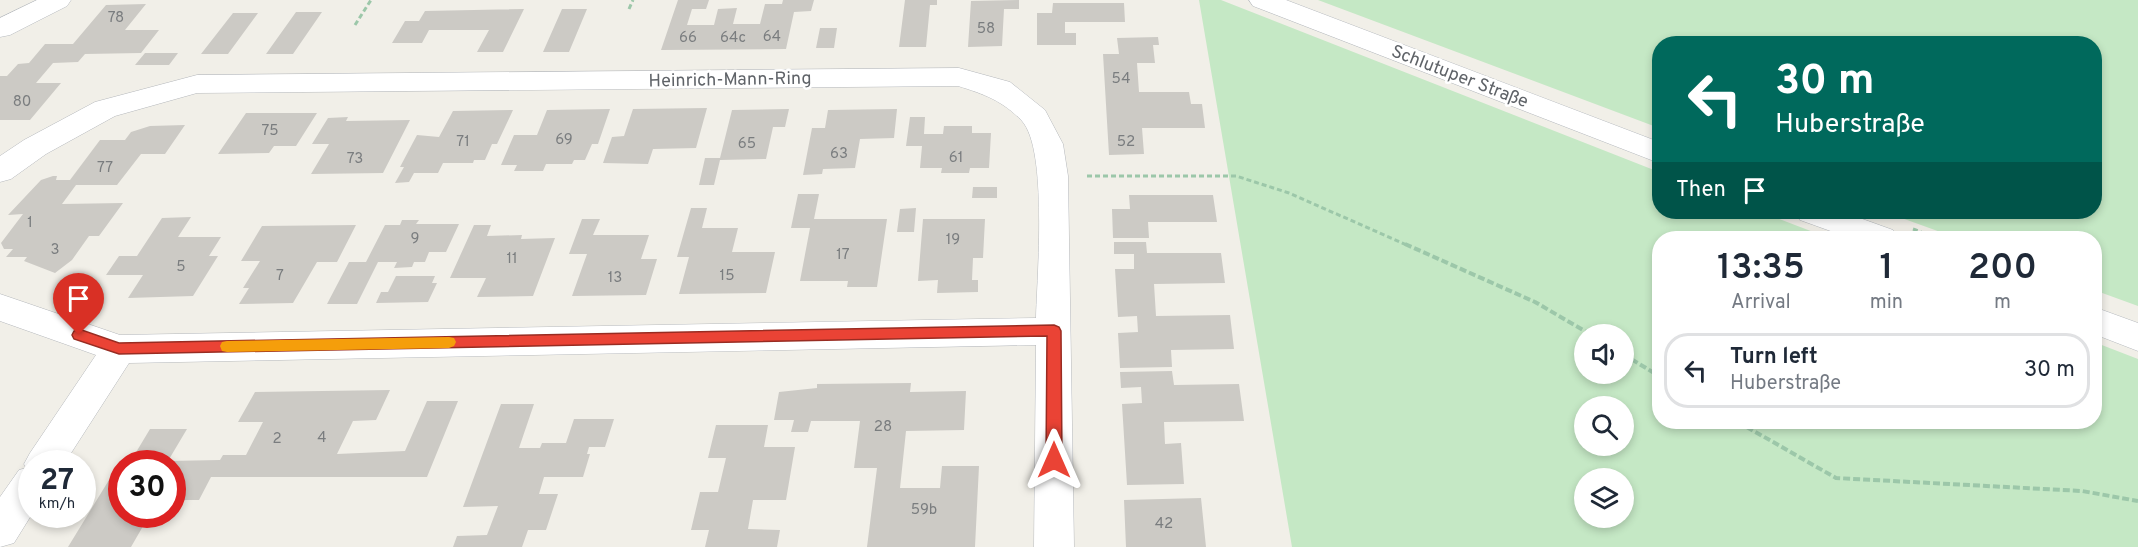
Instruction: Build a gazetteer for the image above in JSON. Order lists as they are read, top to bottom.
{
  "streets": {
    "street": ["Schlutuper Straße", "Heinrich-Mann-Ring"]
  },
  "house_numbers": [
    "78",
    "58",
    "64",
    "66",
    "64c",
    "54",
    "80",
    "75",
    "69",
    "71",
    "52",
    "65",
    "63",
    "61",
    "73",
    "77",
    "1",
    "9",
    "19",
    "3",
    "17",
    "11",
    "5",
    "7",
    "15",
    "13",
    "28",
    "4",
    "2",
    "59b",
    "42"
  ],
  "page": {
    "turn": ["30 m", "Huberstraße"],
    "then": "Then",
    "eta": [
      "13:35",
      "Arrival",
      "1",
      "min",
      "200",
      "m"
    ],
    "list": [
      {
        "name": "Turn left",
        "note": "Huberstraße",
        "value": "30 m"
      }
    ],
    "speed": "27 km/h",
    "limit": "30"
  }
}
